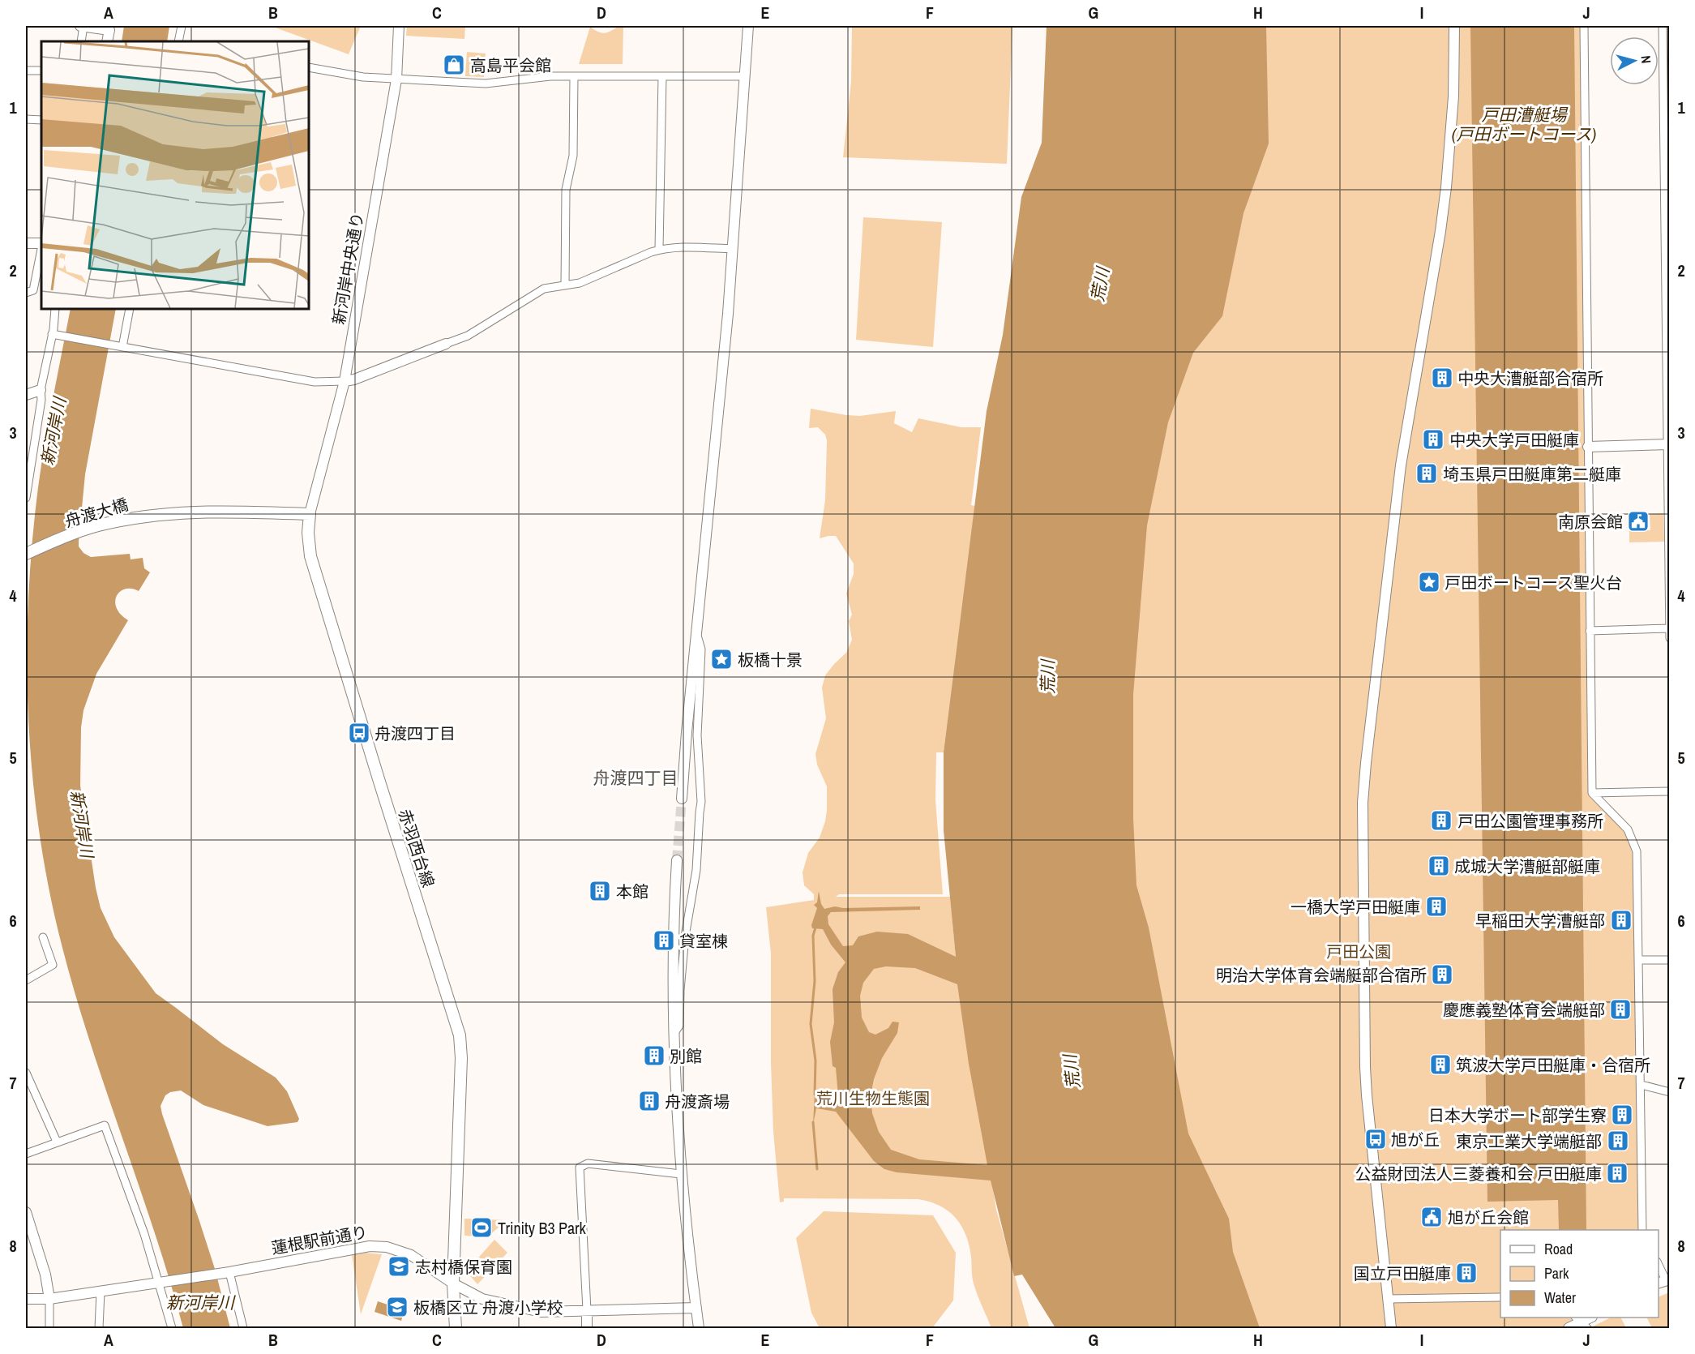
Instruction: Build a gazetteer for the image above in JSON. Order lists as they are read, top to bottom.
{
  "streets": {
    "main road": ["舟渡大橋", "赤羽西台線"],
    "street": ["新河岸中央通り", "蓮根駅前通り"]
  },
  "crossings": [
    ["新河岸中央通り", "舟渡大橋"],
    ["新河岸中央通り", "赤羽西台線"],
    ["舟渡大橋", "赤羽西台線"],
    ["赤羽西台線", "蓮根駅前通り"]
  ],
  "districts": ["舟渡四丁目"],
  "water": ["戸田漕艇場 (戸田ボートコース)", "荒川", "新河岸川"],
  "parks": ["戸田公園", "荒川生物生態園"],
  "places": {
    "shop": ["高島平会館"],
    "building": [
      "中央大漕艇部合宿所",
      "中央大学戸田艇庫",
      "埼玉県戸田艇庫第二艇庫",
      "戸田公園管理事務所",
      "成城大学漕艇部艇庫",
      "本館",
      "一橋大学戸田艇庫",
      "早稲田大学漕艇部",
      "貸室棟",
      "明治大学体育会端艇部合宿所",
      "慶應義塾体育会端艇部",
      "別館",
      "筑波大学戸田艇庫・合宿所",
      "舟渡斎場",
      "日本大学ボート部学生寮",
      "東京工業大学端艇部",
      "公益財団法人三菱養和会 戸田艇庫",
      "国立戸田艇庫"
    ],
    "public building": ["南原会館", "旭が丘会館"],
    "place": ["戸田ボートコース聖火台", "板橋十景"],
    "bus stop": ["舟渡四丁目", "旭が丘"],
    "sports": ["Trinity B3 Park"],
    "school or university": ["志村橋保育園", "板橋区立 舟渡小学校"]
  },
  "legend": ["Road", "Park", "Water"],
  "north": "right",
  "grid": {
    "columns": [
      "A",
      "B",
      "C",
      "D",
      "E",
      "F",
      "G",
      "H",
      "I",
      "J"
    ],
    "rows": [
      "1",
      "2",
      "3",
      "4",
      "5",
      "6",
      "7",
      "8"
    ]
  }
}
